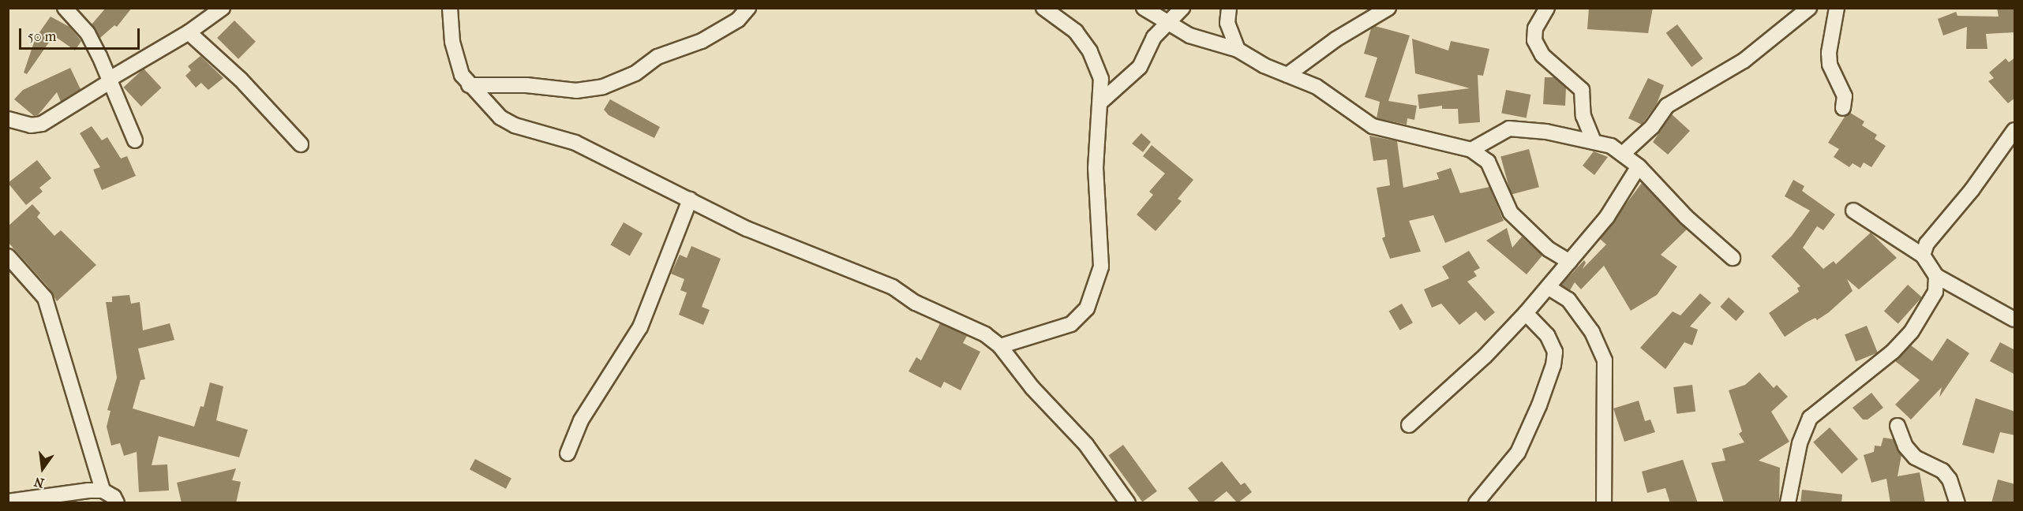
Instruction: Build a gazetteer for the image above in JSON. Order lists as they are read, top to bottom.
{
  "scale_bar": "50 m",
  "north": "bottom"
}
